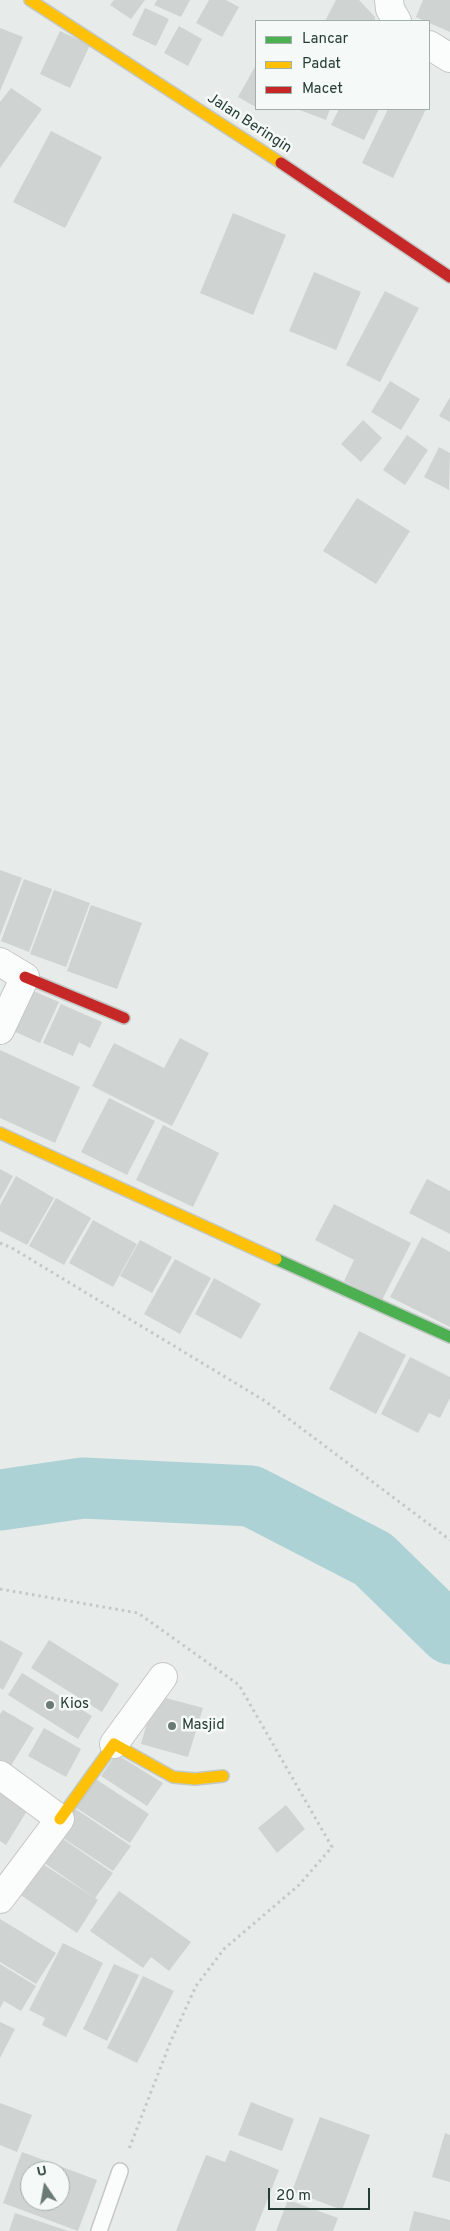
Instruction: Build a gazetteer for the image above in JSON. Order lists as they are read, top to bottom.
{
  "streets": {
    "street": ["Jalan Beringin"]
  },
  "places": ["Kios", "Masjid"],
  "legend": ["Lancar", "Padat", "Macet"],
  "scale_bar": "20 m",
  "north": "top"
}
